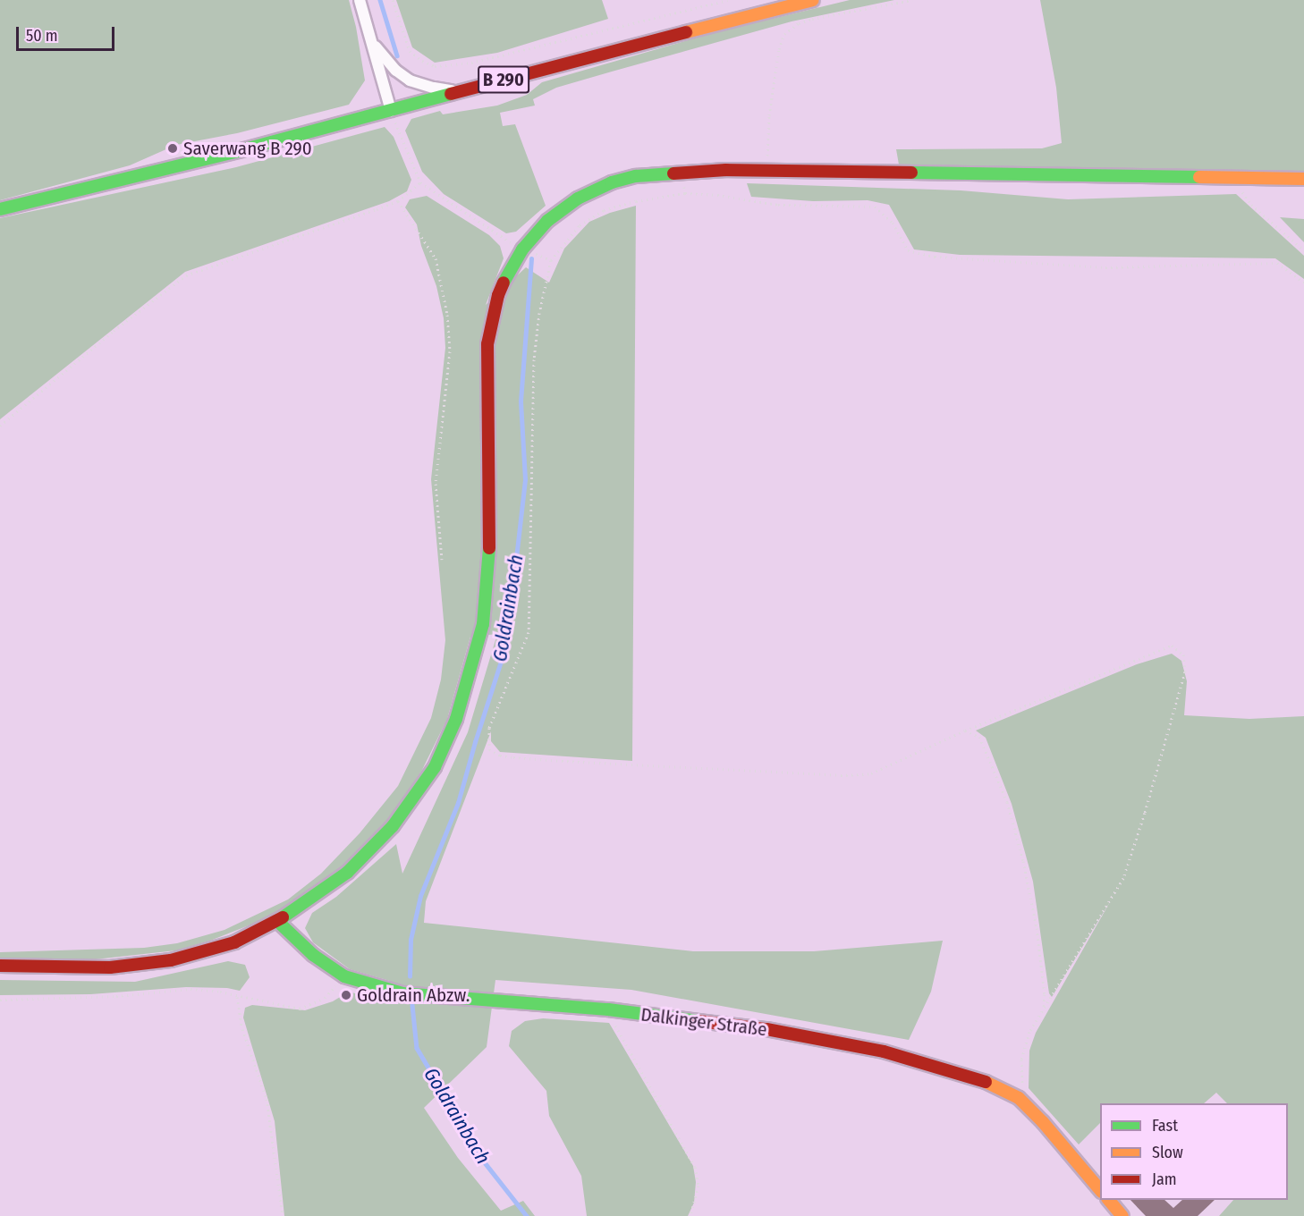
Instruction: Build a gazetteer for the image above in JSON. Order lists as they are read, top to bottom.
{
  "streets": {
    "street": ["B 290", "Dalkinger Straße"]
  },
  "water": ["Goldrainbach"],
  "places": ["Saverwang B 290", "Goldrain Abzw."],
  "legend": ["Fast", "Slow", "Jam"],
  "scale_bar": "50 m"
}
